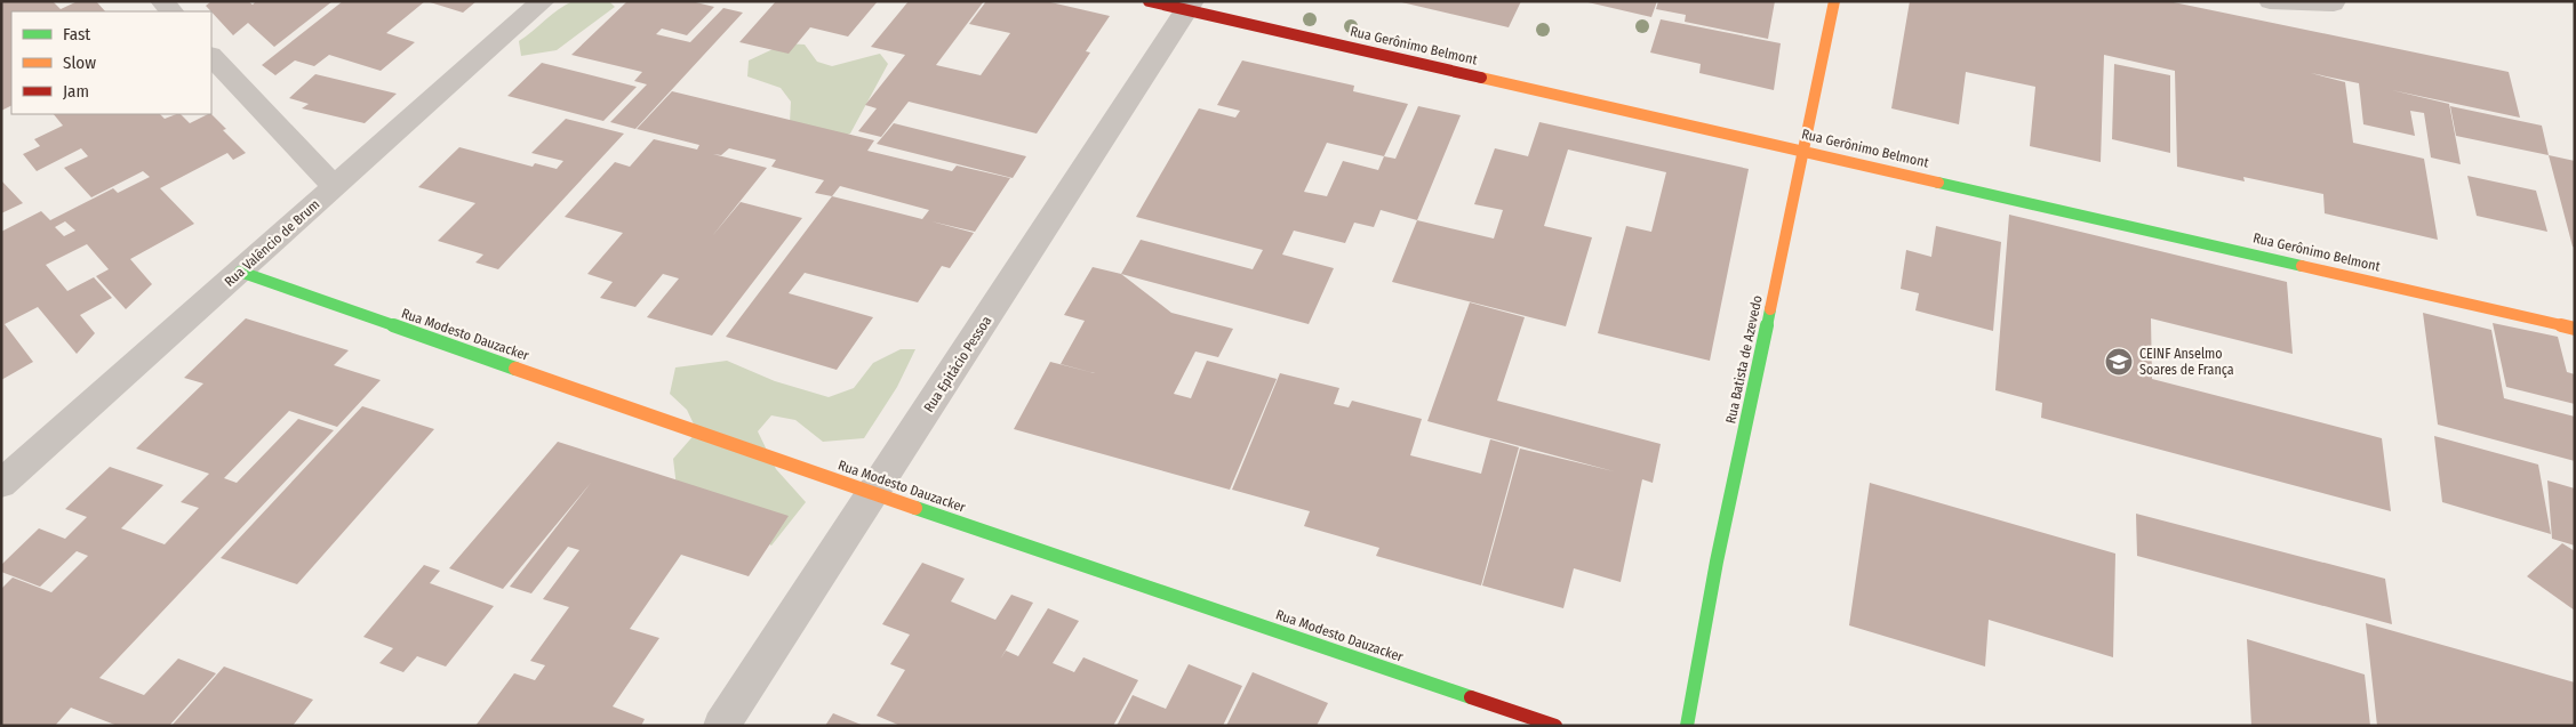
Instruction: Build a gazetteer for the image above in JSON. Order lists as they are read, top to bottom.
{
  "streets": {
    "street": [
      "Rua Gerônimo Belmont",
      "Rua Valêncio de Brum",
      "Rua Modesto Dauzacker",
      "Rua Batista de Azevedo",
      "Rua Epitácio Pessoa"
    ]
  },
  "crossings": [
    ["Rua Gerônimo Belmont", "Rua Batista de Azevedo"],
    ["Rua Gerônimo Belmont", "Rua Epitácio Pessoa"],
    ["Rua Valêncio de Brum", "Rua Modesto Dauzacker"],
    ["Rua Modesto Dauzacker", "Rua Epitácio Pessoa"]
  ],
  "places": {
    "school or university": ["CEINF Anselmo Soares de França"]
  },
  "legend": ["Fast", "Slow", "Jam"]
}
